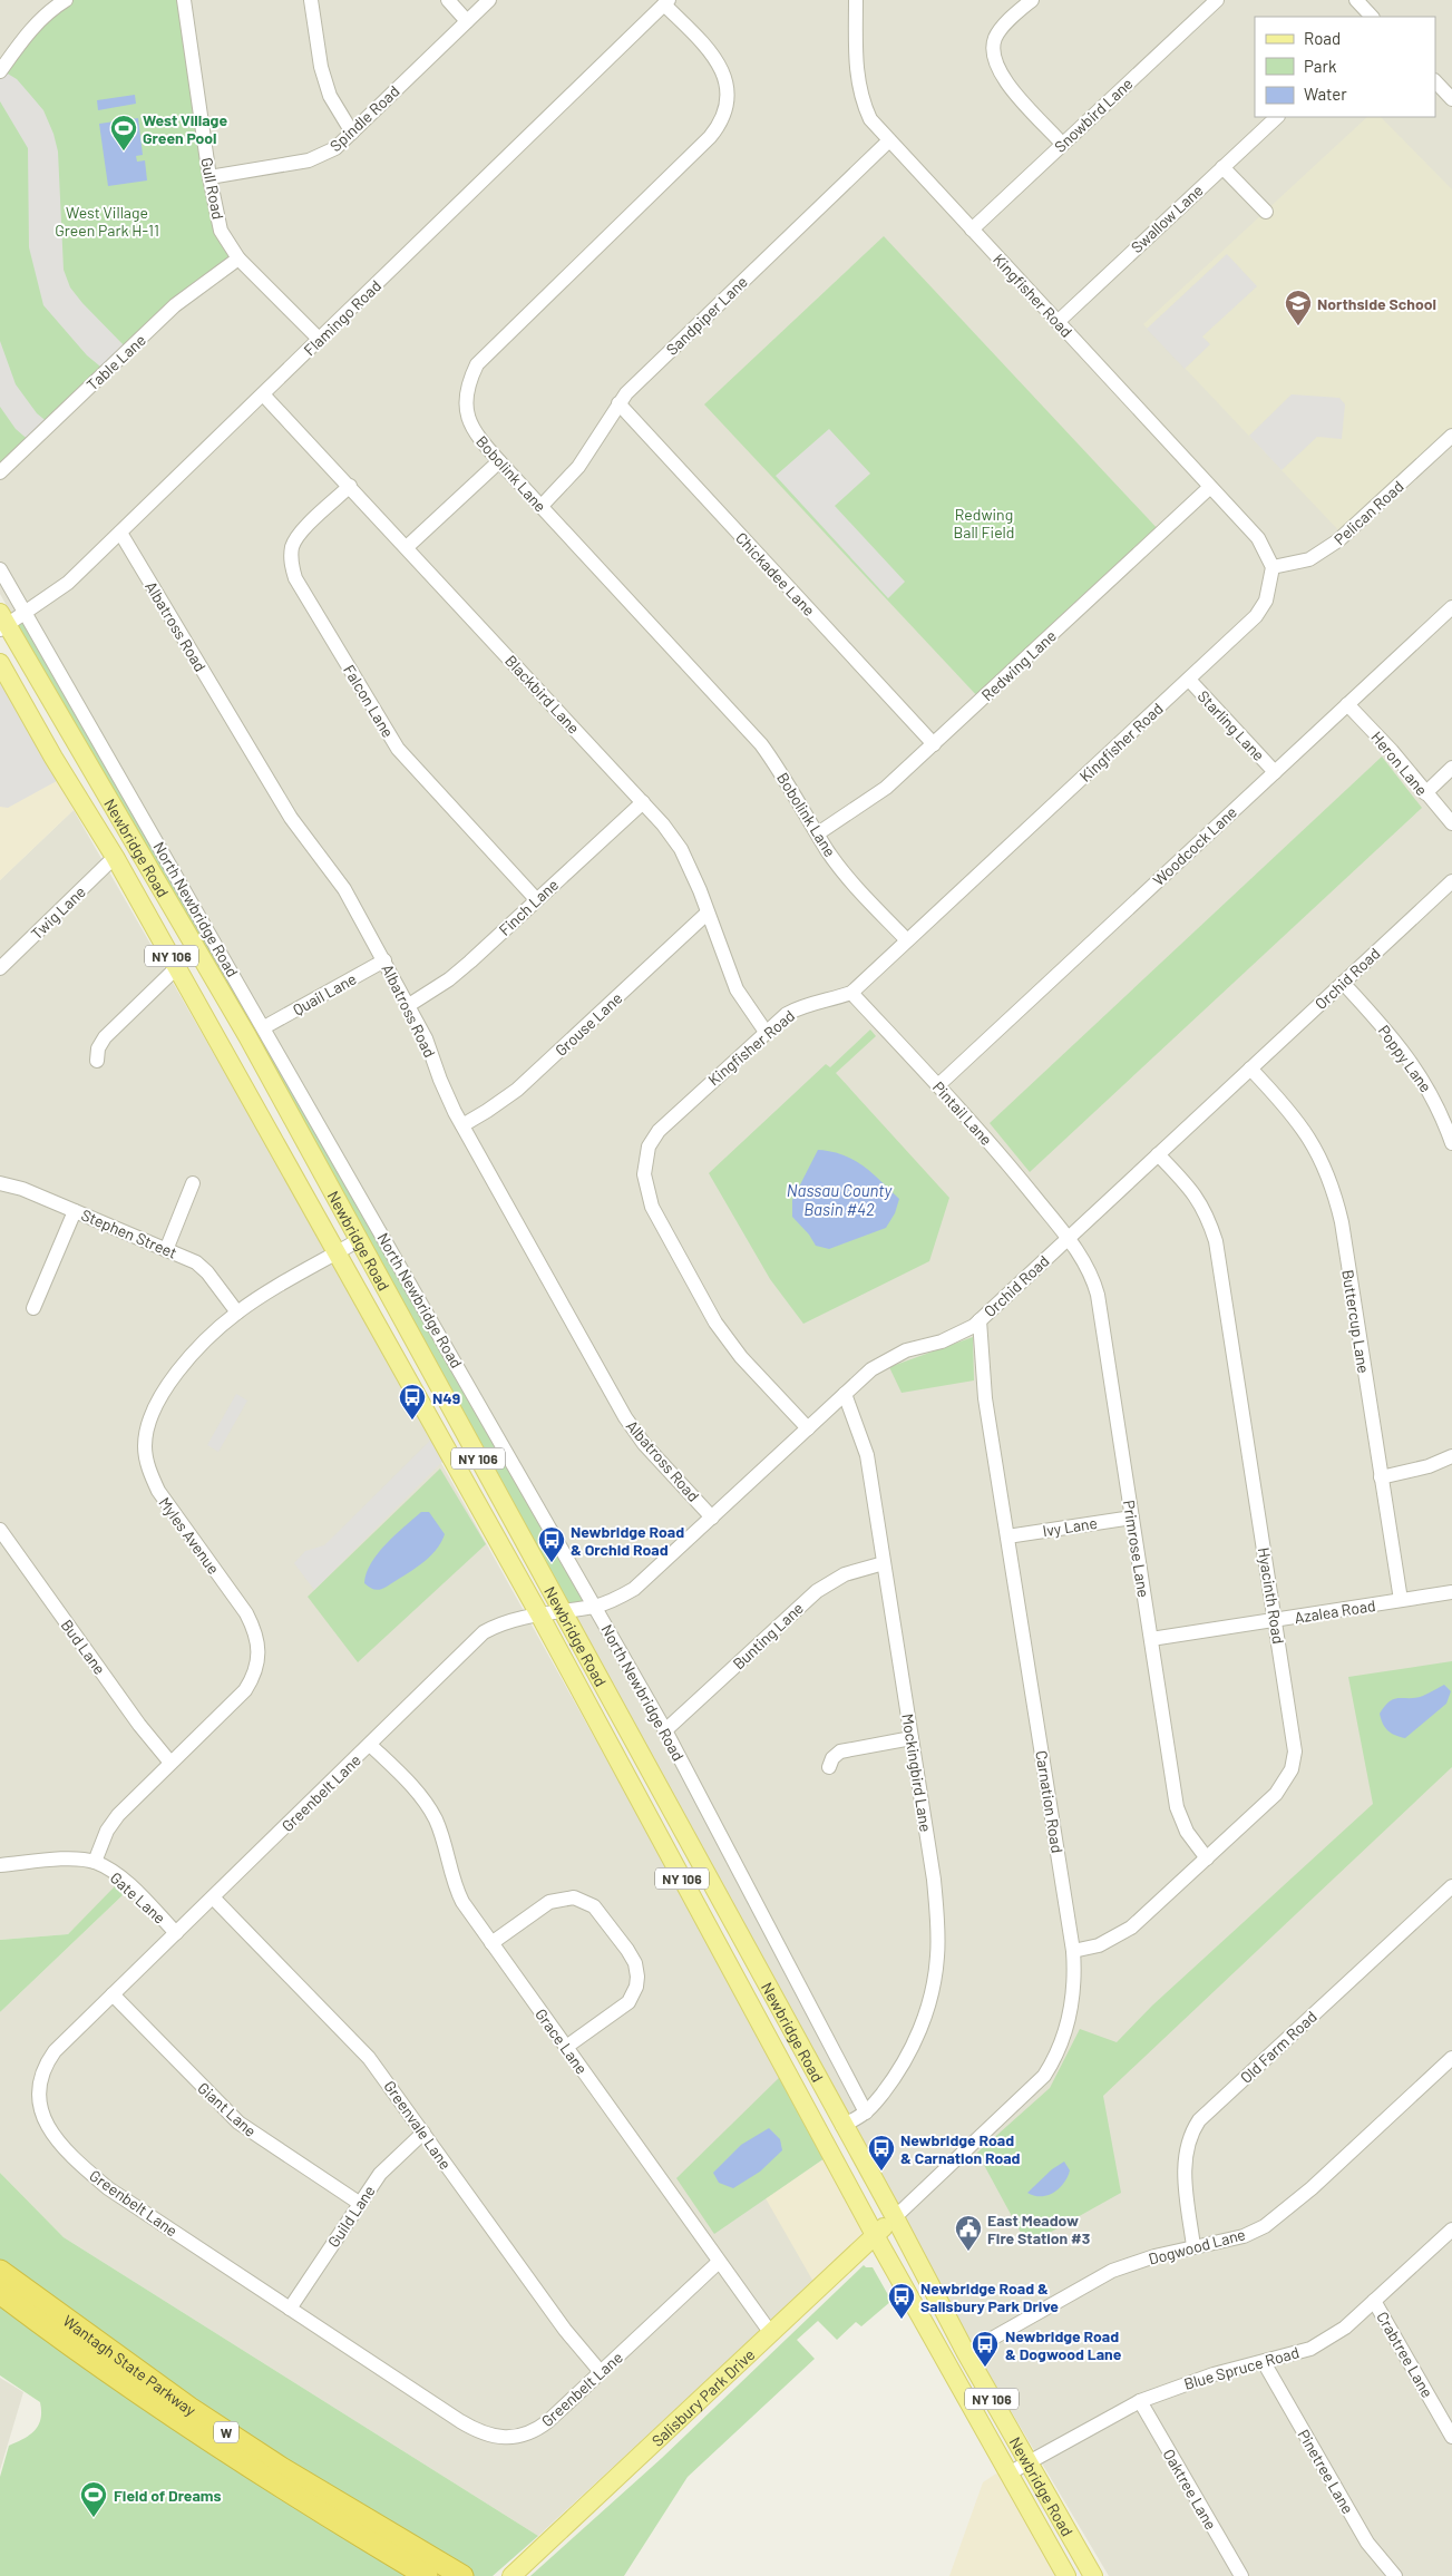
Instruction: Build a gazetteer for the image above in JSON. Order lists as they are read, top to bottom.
{
  "streets": {
    "highway": ["Wantagh State Parkway", "W"],
    "main road": ["Newbridge Road", "NY 106", "Salisbury Park Drive"],
    "street": [
      "Snowbird Lane",
      "Spindle Road",
      "Gull Road",
      "Swallow Lane",
      "Kingfisher Road",
      "Sandpiper Lane",
      "Flamingo Road",
      "Table Lane",
      "Bobolink Lane",
      "Pelican Road",
      "Chickadee Lane",
      "Albatross Road",
      "Redwing Lane",
      "Blackbird Lane",
      "Falcon Lane",
      "Starling Lane",
      "Heron Lane",
      "Woodcock Lane",
      "Finch Lane",
      "North Newbridge Road",
      "Twig Lane",
      "Orchid Road",
      "Quail Lane",
      "Grouse Lane",
      "Poppy Lane",
      "Pintail Lane",
      "Stephen Street",
      "Buttercup Lane",
      "Ivy Lane",
      "Myles Avenue",
      "Primrose Lane",
      "Hyacinth Road",
      "Azalea Road",
      "Bunting Lane",
      "Bud Lane",
      "Mockingbird Lane",
      "Greenbelt Lane",
      "Carnation Road",
      "Gate Lane",
      "Grace Lane",
      "Old Farm Road",
      "Giant Lane",
      "Greenvale Lane",
      "Guild Lane",
      "Dogwood Lane",
      "Crabtree Lane",
      "Blue Spruce Road",
      "Pinetree Lane",
      "Oaktree Lane"
    ]
  },
  "crossings": [
    ["Snowbird Lane", "Kingfisher Road"],
    ["Spindle Road", "Gull Road"],
    ["Gull Road", "Flamingo Road"],
    ["Gull Road", "Table Lane"],
    ["Swallow Lane", "Kingfisher Road"],
    ["Kingfisher Road", "Sandpiper Lane"],
    ["Kingfisher Road", "Bobolink Lane"],
    ["Kingfisher Road", "Pelican Road"],
    ["Kingfisher Road", "Redwing Lane"],
    ["Kingfisher Road", "Blackbird Lane"],
    ["Kingfisher Road", "Starling Lane"],
    ["Kingfisher Road", "Orchid Road"],
    ["Kingfisher Road", "Pintail Lane"],
    ["Sandpiper Lane", "Bobolink Lane"],
    ["Sandpiper Lane", "Chickadee Lane"],
    ["Flamingo Road", "Bobolink Lane"],
    ["Flamingo Road", "Albatross Road"],
    ["Flamingo Road", "Blackbird Lane"],
    ["Flamingo Road", "Newbridge Road"],
    ["Flamingo Road", "North Newbridge Road"],
    ["Bobolink Lane", "Redwing Lane"],
    ["Chickadee Lane", "Redwing Lane"],
    ["Albatross Road", "Finch Lane"],
    ["Albatross Road", "Orchid Road"],
    ["Albatross Road", "Quail Lane"],
    ["Albatross Road", "Grouse Lane"],
    ["Blackbird Lane", "Falcon Lane"],
    ["Blackbird Lane", "Finch Lane"],
    ["Blackbird Lane", "Grouse Lane"],
    ["Falcon Lane", "Finch Lane"],
    ["Starling Lane", "Woodcock Lane"],
    ["Heron Lane", "Woodcock Lane"],
    ["Woodcock Lane", "Pintail Lane"],
    ["Newbridge Road", "Twig Lane"],
    ["Newbridge Road", "Orchid Road"],
    ["Newbridge Road", "Myles Avenue"],
    ["Newbridge Road", "Mockingbird Lane"],
    ["Newbridge Road", "Greenbelt Lane"],
    ["Newbridge Road", "Carnation Road"],
    ["Newbridge Road", "Dogwood Lane"],
    ["Newbridge Road", "Blue Spruce Road"],
    ["Newbridge Road", "Salisbury Park Drive"],
    ["North Newbridge Road", "Orchid Road"],
    ["North Newbridge Road", "Quail Lane"],
    ["North Newbridge Road", "Bunting Lane"],
    ["North Newbridge Road", "Mockingbird Lane"],
    ["Orchid Road", "Poppy Lane"],
    ["Orchid Road", "Pintail Lane"],
    ["Orchid Road", "Buttercup Lane"],
    ["Orchid Road", "Primrose Lane"],
    ["Orchid Road", "Hyacinth Road"],
    ["Orchid Road", "Mockingbird Lane"],
    ["Orchid Road", "Greenbelt Lane"],
    ["Orchid Road", "Carnation Road"],
    ["Pintail Lane", "Primrose Lane"],
    ["Stephen Street", "Myles Avenue"],
    ["Buttercup Lane", "Azalea Road"],
    ["Ivy Lane", "Primrose Lane"],
    ["Ivy Lane", "Carnation Road"],
    ["Myles Avenue", "Bud Lane"],
    ["Myles Avenue", "Gate Lane"],
    ["Primrose Lane", "Hyacinth Road"],
    ["Primrose Lane", "Azalea Road"],
    ["Hyacinth Road", "Azalea Road"],
    ["Hyacinth Road", "Carnation Road"],
    ["Bunting Lane", "Mockingbird Lane"],
    ["Greenbelt Lane", "Gate Lane"],
    ["Greenbelt Lane", "Grace Lane"],
    ["Greenbelt Lane", "Giant Lane"],
    ["Greenbelt Lane", "Greenvale Lane"],
    ["Greenbelt Lane", "Guild Lane"],
    ["Carnation Road", "Salisbury Park Drive"],
    ["Grace Lane", "Salisbury Park Drive"],
    ["Old Farm Road", "Dogwood Lane"],
    ["Giant Lane", "Guild Lane"],
    ["Greenvale Lane", "Guild Lane"],
    ["Crabtree Lane", "Blue Spruce Road"],
    ["Blue Spruce Road", "Pinetree Lane"],
    ["Blue Spruce Road", "Oaktree Lane"]
  ],
  "water": ["Nassau County Basin #42"],
  "parks": ["West Village Green Park H-11", "Redwing Ball Field"],
  "places": {
    "sports": ["West Village Green Pool", "Field of Dreams"],
    "school or university": ["Northside School"],
    "bus stop": [
      "N49",
      "Newbridge Road & Orchid Road",
      "Newbridge Road & Carnation Road",
      "Newbridge Road & Salisbury Park Drive",
      "Newbridge Road & Dogwood Lane"
    ],
    "public building": ["East Meadow Fire Station #3"]
  },
  "legend": ["Road", "Park", "Water"]
}
